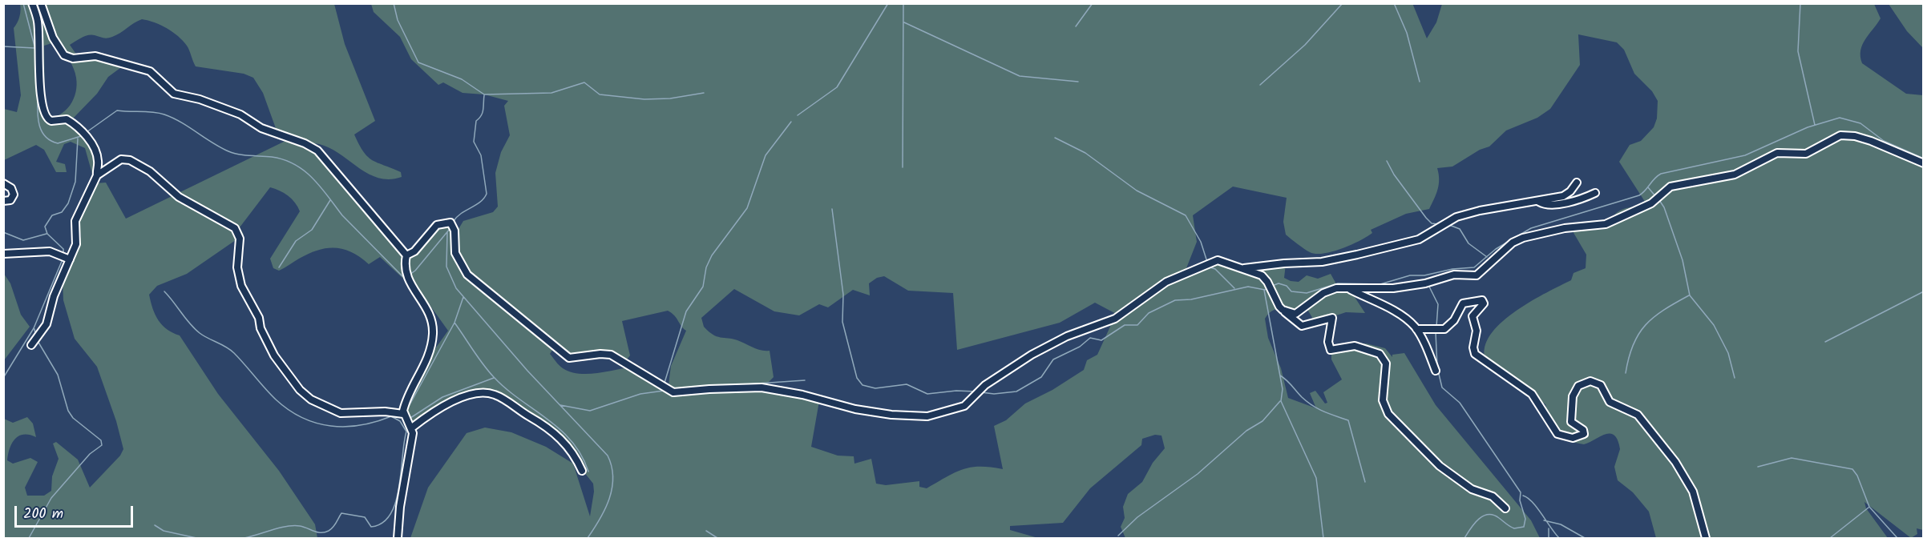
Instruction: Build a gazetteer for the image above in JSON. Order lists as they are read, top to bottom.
{
  "scale_bar": "200 m"
}
